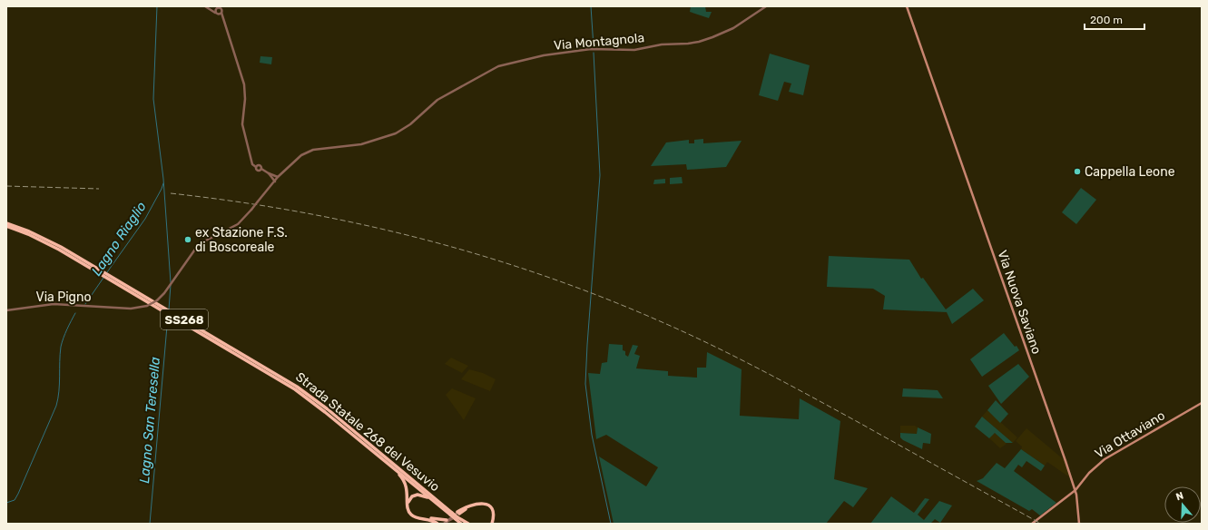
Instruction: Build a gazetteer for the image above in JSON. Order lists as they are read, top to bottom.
{
  "streets": {
    "highway": ["SS268", "Strada Statale 268 del Vesuvio"],
    "main road": ["Via Nuova Saviano", "Via Ottaviano"],
    "street": ["Via Montagnola", "Via Pigno"]
  },
  "crossings": [
    ["Via Montagnola", "Via Pigno"],
    ["Via Nuova Saviano", "Via Ottaviano"]
  ],
  "water": ["Lagno Riaglio", "Lagno San Teresella"],
  "places": ["Cappella Leone", "ex Stazione F.S. di Boscoreale"],
  "scale_bar": "200 m",
  "north": "top"
}
